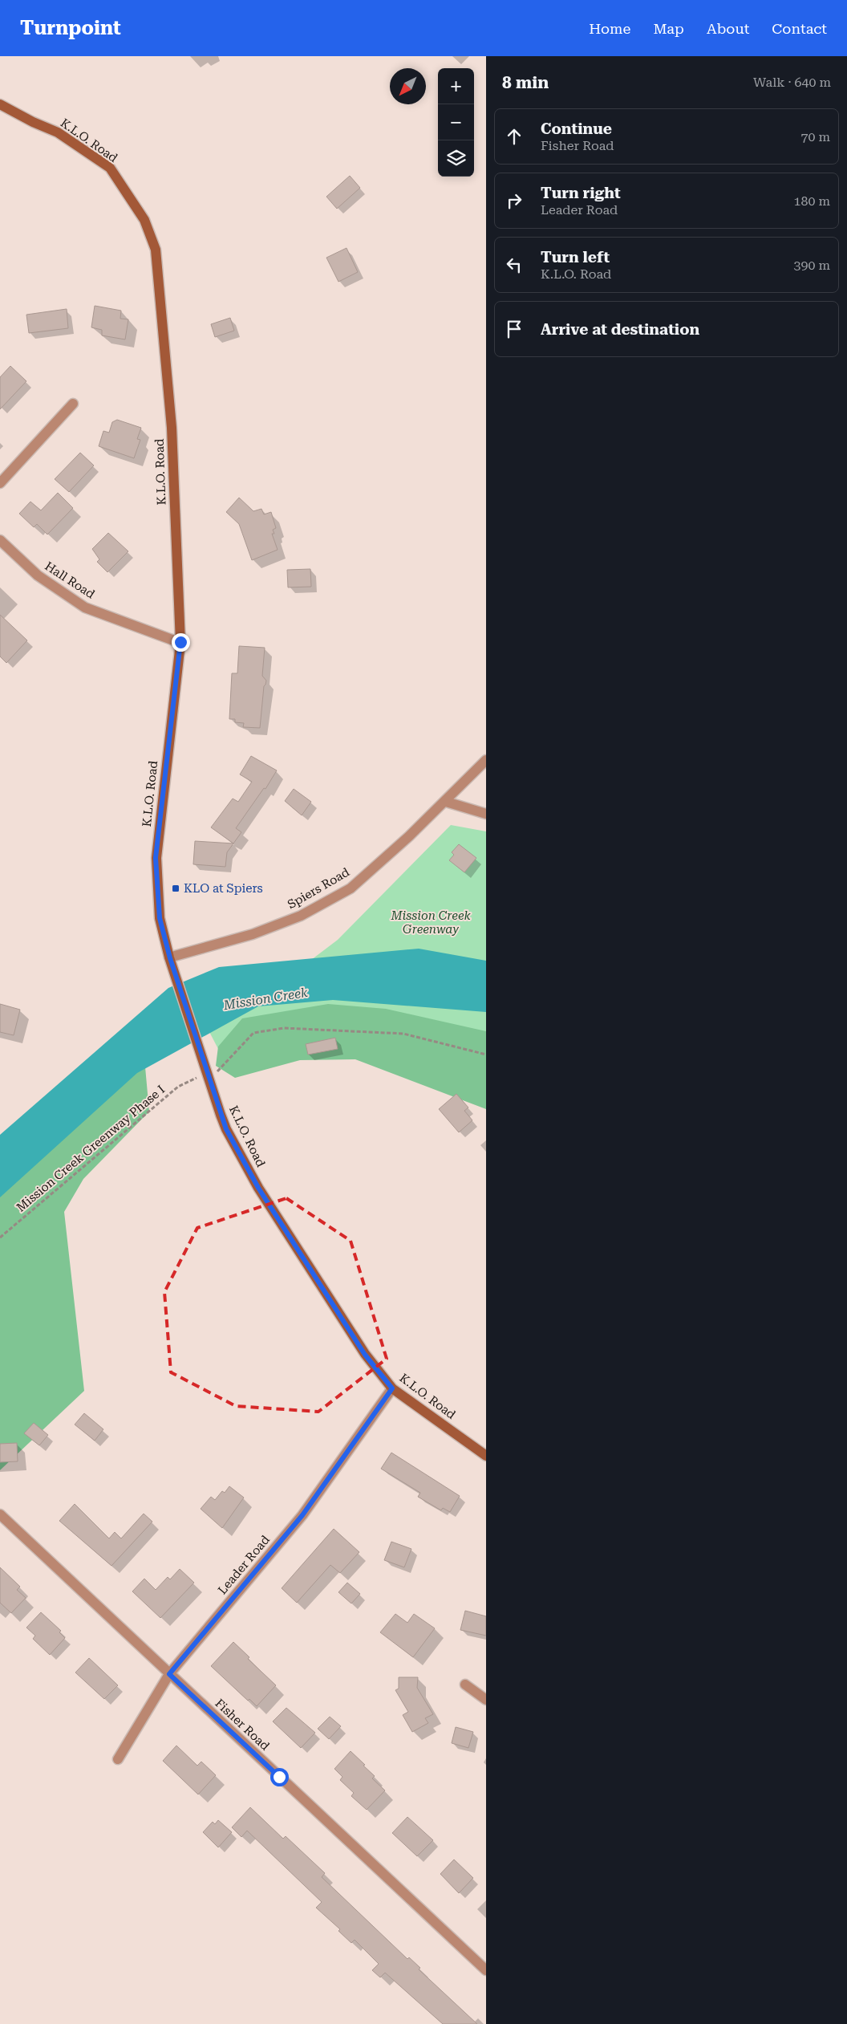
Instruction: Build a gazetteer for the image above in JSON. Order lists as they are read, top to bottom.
{
  "streets": {
    "main road": ["K.L.O. Road"],
    "street": [
      "Hall Road",
      "Spiers Road",
      "Leader Road",
      "Fisher Road"
    ],
    "path": ["Mission Creek Greenway Phase I"]
  },
  "crossings": [
    ["K.L.O. Road", "Hall Road"],
    ["K.L.O. Road", "Spiers Road"],
    ["K.L.O. Road", "Leader Road"],
    ["Leader Road", "Fisher Road"]
  ],
  "water": ["Mission Creek"],
  "parks": ["Mission Creek Greenway"],
  "places": {
    "transit": ["KLO at Spiers"]
  },
  "north": "bottom left",
  "page": {
    "header": "Turnpoint",
    "nav": [
      "Home",
      "Map",
      "About",
      "Contact"
    ],
    "heading": ["8 min", "Walk · 640 m"],
    "map_buttons": ["+", "−"],
    "list": [
      ["Continue", "Fisher Road", "70 m"],
      ["Turn right", "Leader Road", "180 m"],
      ["Turn left", "K.L.O. Road", "390 m"],
      "Arrive at destination"
    ]
  }
}
